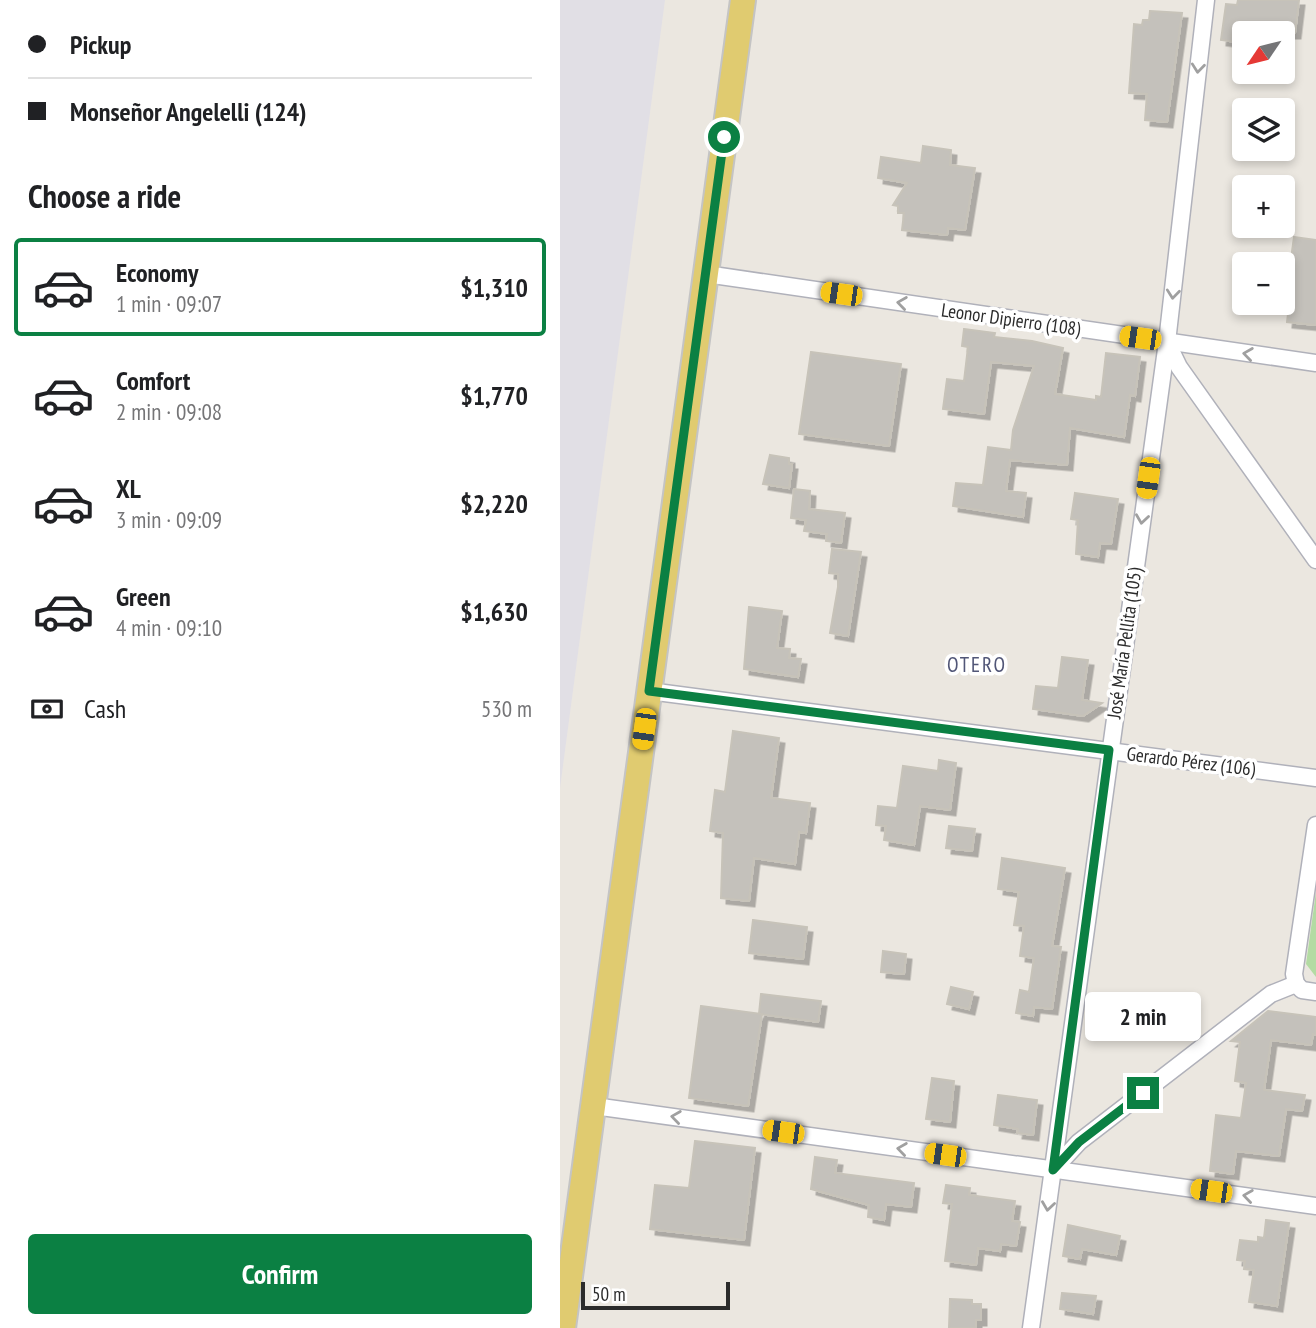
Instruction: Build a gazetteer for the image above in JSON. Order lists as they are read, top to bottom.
{
  "streets": {
    "street": ["Leonor Dipierro (108)", "José María Pellita (105)", "Gerardo Pérez (106)"]
  },
  "crossings": [
    ["Leonor Dipierro (108)", "José María Pellita (105)"],
    ["José María Pellita (105)", "Gerardo Pérez (106)"]
  ],
  "one_way": ["Leonor Dipierro (108)", "José María Pellita (105)"],
  "districts": ["OTERO"],
  "scale_bar": "50 m",
  "north": "bottom left",
  "page": {
    "banner": ["Pickup", "Monseñor Angelelli (124)"],
    "map_buttons": ["+", "−"],
    "heading": "Choose a ride",
    "list": [
      {
        "name": "Economy",
        "note": "1 min · 09:07",
        "value": "$1,310"
      },
      {
        "name": "Comfort",
        "note": "2 min · 09:08",
        "value": "$1,770"
      },
      {
        "name": "XL",
        "note": "3 min · 09:09",
        "value": "$2,220"
      },
      {
        "name": "Green",
        "note": "4 min · 09:10",
        "value": "$1,630"
      }
    ],
    "pay": ["Cash", "530 m"],
    "bubble": "2 min",
    "buttons": "Confirm",
    "scale": "50 m"
  }
}
